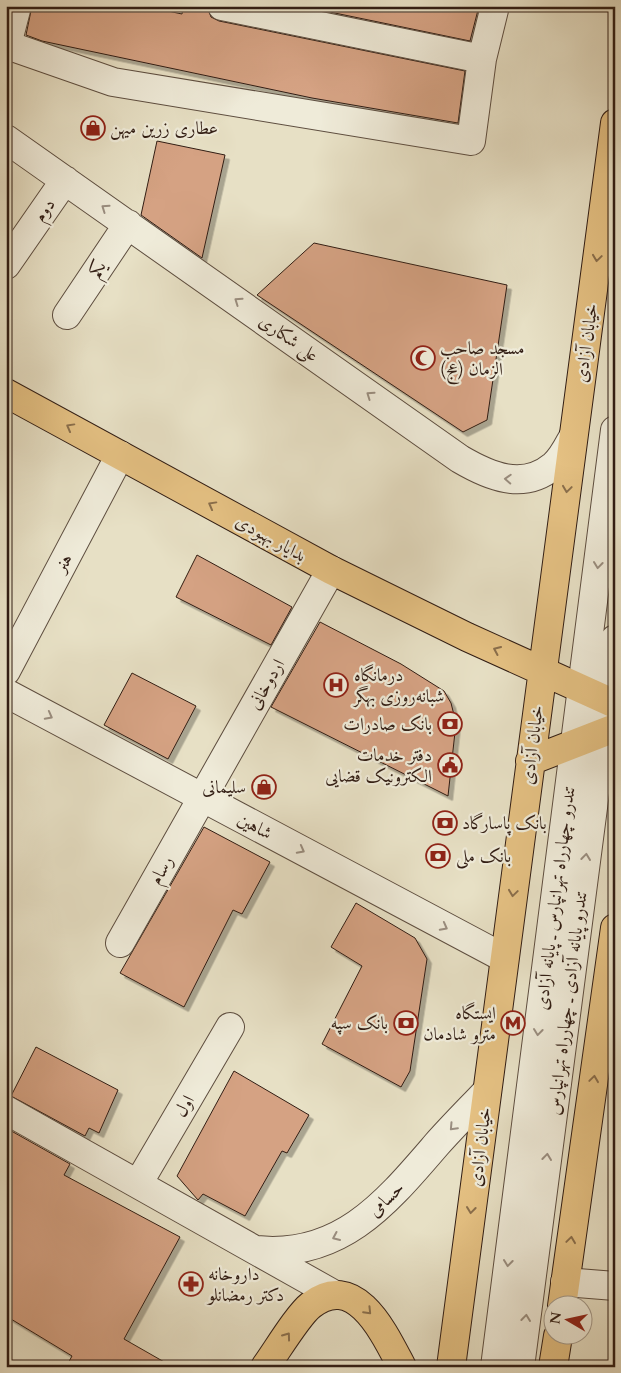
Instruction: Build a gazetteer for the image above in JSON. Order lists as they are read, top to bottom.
{
  "streets": {
    "main road": ["خیابان آزادی", "بدایار بهبودی"],
    "street": [
      "دوم",
      "یکم",
      "علی شکاری",
      "هنر",
      "اردوخانی",
      "شاهین",
      "رسام",
      "تندرو چهارراه تهرانپارس ـ پایانه آزادی",
      "تندرو پایانه آزادی ـ چهارراه تهرانپارس",
      "اول",
      "حسامی"
    ]
  },
  "crossings": [
    ["دوم", "علی شکاری"],
    ["یکم", "علی شکاری"],
    ["علی شکاری", "خیابان آزادی"],
    ["خیابان آزادی", "بدایار بهبودی"],
    ["خیابان آزادی", "شاهین"],
    ["خیابان آزادی", "حسامی"],
    ["بدایار بهبودی", "هنر"],
    ["بدایار بهبودی", "اردوخانی"],
    ["بدایار بهبودی", "تندرو چهارراه تهرانپارس ـ پایانه آزادی"],
    ["بدایار بهبودی", "تندرو پایانه آزادی ـ چهارراه تهرانپارس"],
    ["اردوخانی", "شاهین"],
    ["اردوخانی", "رسام"],
    ["شاهین", "رسام"],
    ["اول", "حسامی"]
  ],
  "one_way": [
    "علی شکاری",
    "خیابان آزادی",
    "بدایار بهبودی",
    "شاهین",
    "تندرو چهارراه تهرانپارس ـ پایانه آزادی",
    "تندرو پایانه آزادی ـ چهارراه تهرانپارس",
    "حسامی"
  ],
  "places": {
    "shop": ["عطاری زرین میهن", "سلیمانی"],
    "mosque": ["مسجد صاحب الزمان (عج)"],
    "hospital": ["درمانگاه شبانه‌روزی بهگر"],
    "bank": [
      "بانک صادرات",
      "بانک پاسارگاد",
      "بانک ملی",
      "بانک سپه"
    ],
    "public building": ["دفتر خدمات الکترونیک قضایی"],
    "metro station": ["ایستگاه مترو شادمان"],
    "pharmacy": ["داروخانه دکتر رمضانلو"]
  },
  "north": "left"
}
